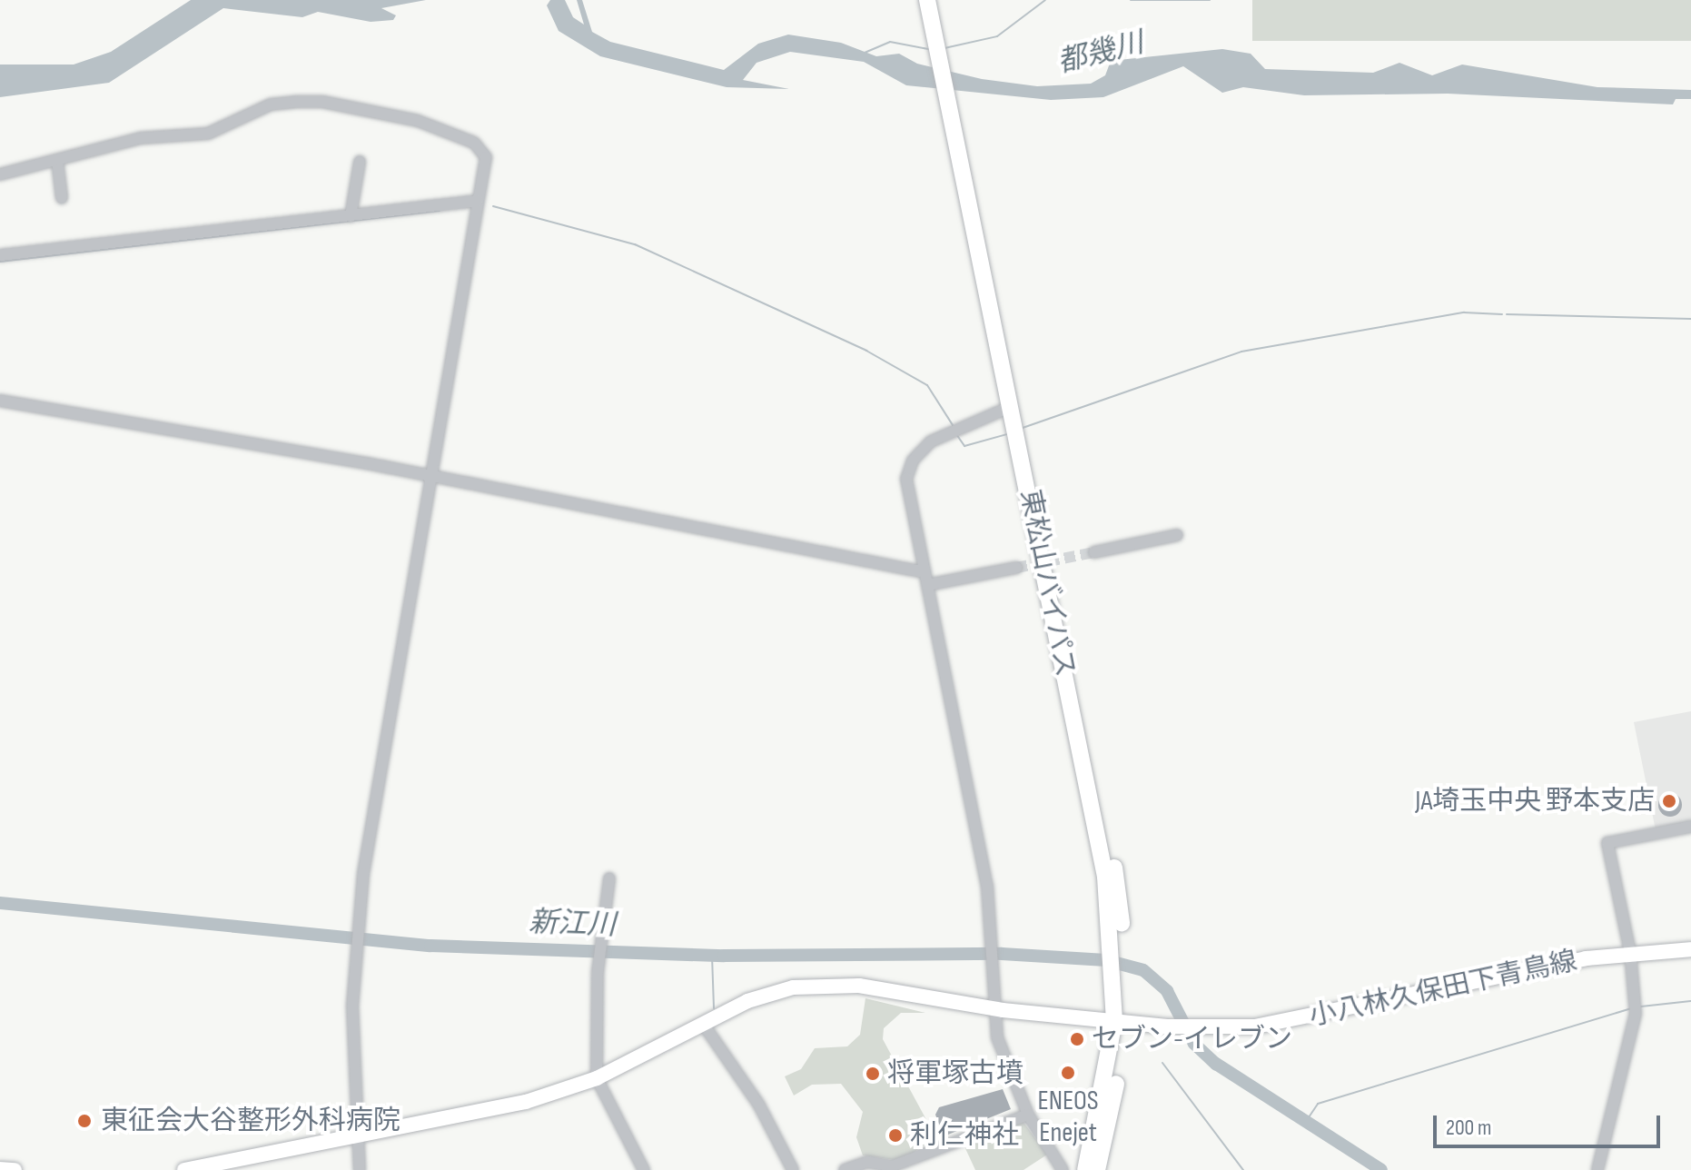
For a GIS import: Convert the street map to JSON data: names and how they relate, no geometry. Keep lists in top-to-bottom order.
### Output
{
  "streets": {
    "highway": ["東松山バイパス"],
    "main road": ["小八林久保田下青鳥線"]
  },
  "crossings": [
    ["東松山バイパス", "小八林久保田下青鳥線"]
  ],
  "water": ["都幾川", "新江川"],
  "places": [
    "JA埼玉中央 野本支店",
    "セブン-イレブン",
    "ENEOS Enejet",
    "将軍塚古墳",
    "東征会大谷整形外科病院",
    "利仁神社"
  ],
  "scale_bar": "200 m"
}
